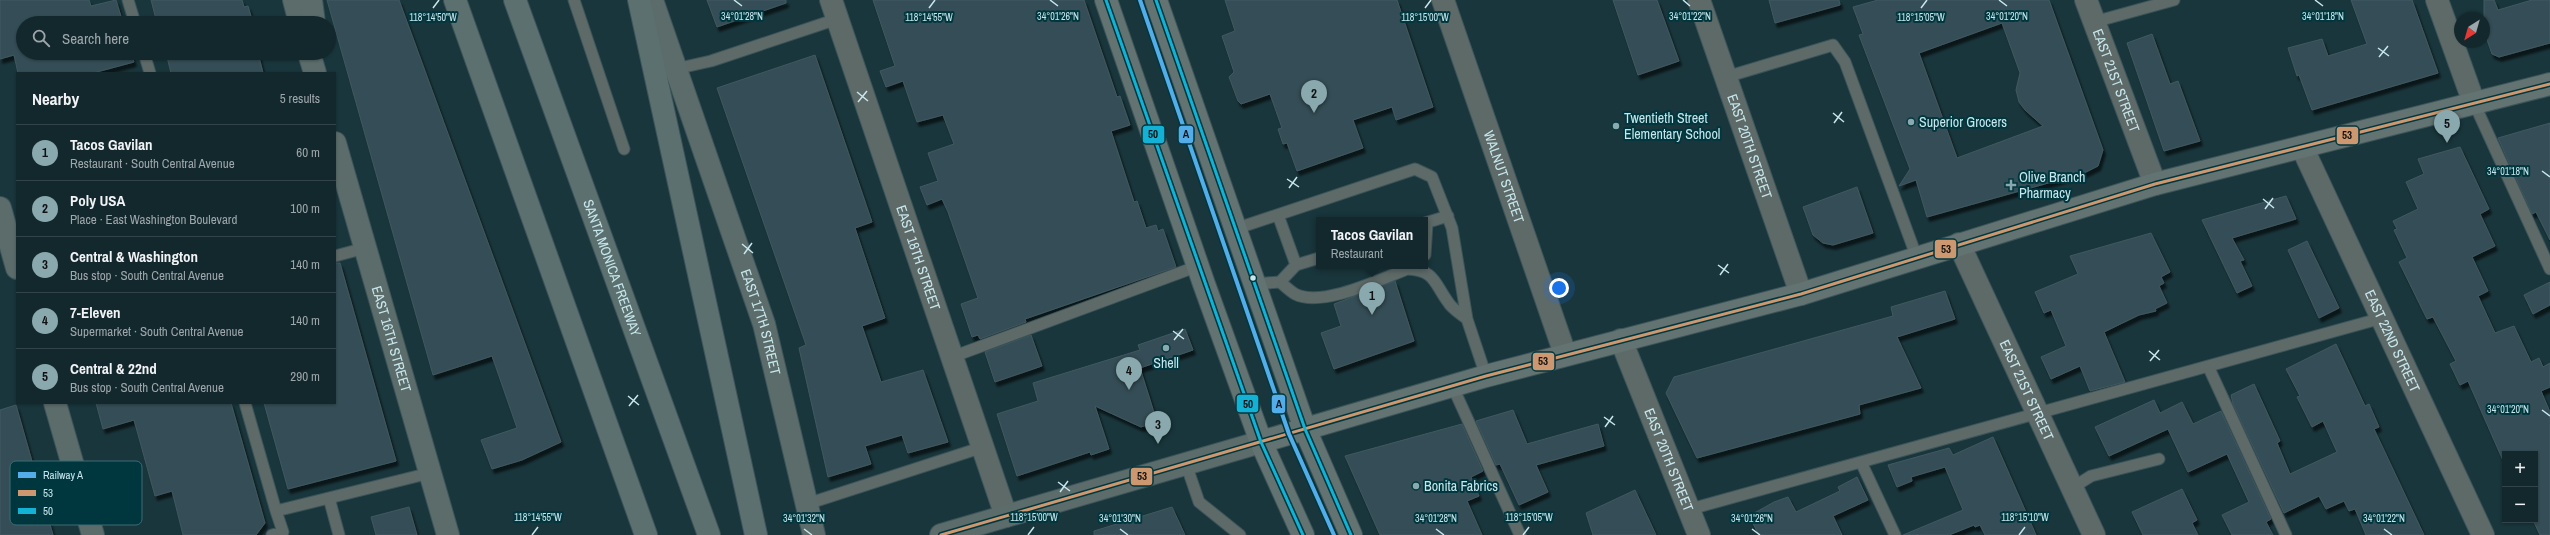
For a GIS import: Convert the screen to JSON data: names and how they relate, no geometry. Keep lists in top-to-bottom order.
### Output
{
  "streets": {
    "highway": ["SANTA MONICA FREEWAY"],
    "main road": ["EAST 17TH STREET", "EAST 16TH STREET"],
    "street": [
      "EAST 21ST STREET",
      "EAST 20TH STREET",
      "WALNUT STREET",
      "EAST 18TH STREET",
      "EAST 22ND STREET"
    ]
  },
  "places": {
    "other": [
      "Superior Grocers",
      "Twentieth Street Elementary School",
      "Shell",
      "Bonita Fabrics"
    ],
    "health": ["Olive Branch Pharmacy"]
  },
  "lines": ["rail line A", "transit line 50", "transit line 53"],
  "legend": ["Railway A", "53", "50"],
  "north": "bottom left",
  "page": {
    "search": "Search here",
    "heading": ["Nearby", "5 results"],
    "pins": [
      "2",
      "5",
      "1",
      "4",
      "3"
    ],
    "list": [
      {
        "mark": "1",
        "name": "Tacos Gavilan",
        "note": "Restaurant · South Central Avenue",
        "value": "60 m"
      },
      {
        "mark": "2",
        "name": "Poly USA",
        "note": "Place · East Washington Boulevard",
        "value": "100 m"
      },
      {
        "mark": "3",
        "name": "Central & Washington",
        "note": "Bus stop · South Central Avenue",
        "value": "140 m"
      },
      {
        "mark": "4",
        "name": "7-Eleven",
        "note": "Supermarket · South Central Avenue",
        "value": "140 m"
      },
      {
        "mark": "5",
        "name": "Central & 22nd",
        "note": "Bus stop · South Central Avenue",
        "value": "290 m"
      }
    ],
    "popup": ["Tacos Gavilan", "Restaurant"],
    "map_buttons": ["+", "−"]
  },
  "coordinates": [
    "34°01'28\"N",
    "34°01'26\"N",
    "34°01'22\"N",
    "34°01'20\"N",
    "34°01'18\"N",
    "118°14'50\"W",
    "118°14'55\"W",
    "118°15'00\"W",
    "118°15'05\"W",
    "118°15'10\"W",
    "34°01'32\"N",
    "34°01'30\"N"
  ]
}
